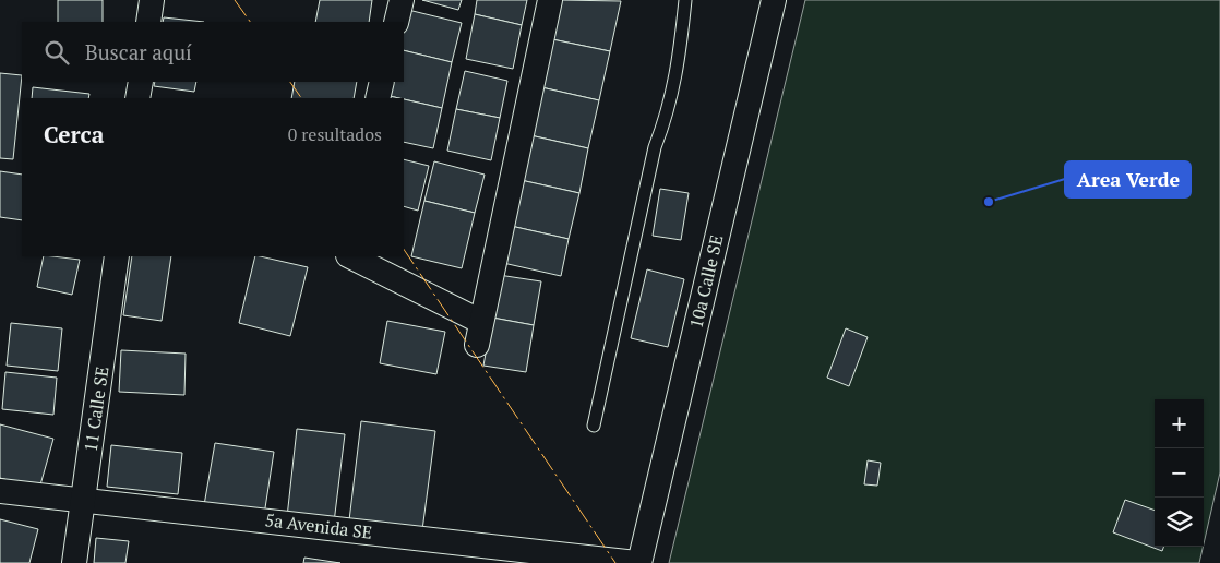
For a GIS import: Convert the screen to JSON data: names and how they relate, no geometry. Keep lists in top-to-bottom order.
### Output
{
  "streets": {
    "street": ["10a Calle SE", "11 Calle SE", "5a Avenida SE"]
  },
  "crossings": [
    ["10a Calle SE", "5a Avenida SE"],
    ["11 Calle SE", "5a Avenida SE"]
  ],
  "places": ["Area Verde"],
  "page": {
    "search": "Buscar aquí",
    "heading": ["Cerca", "0 resultados"],
    "map_buttons": ["+", "−"]
  }
}
